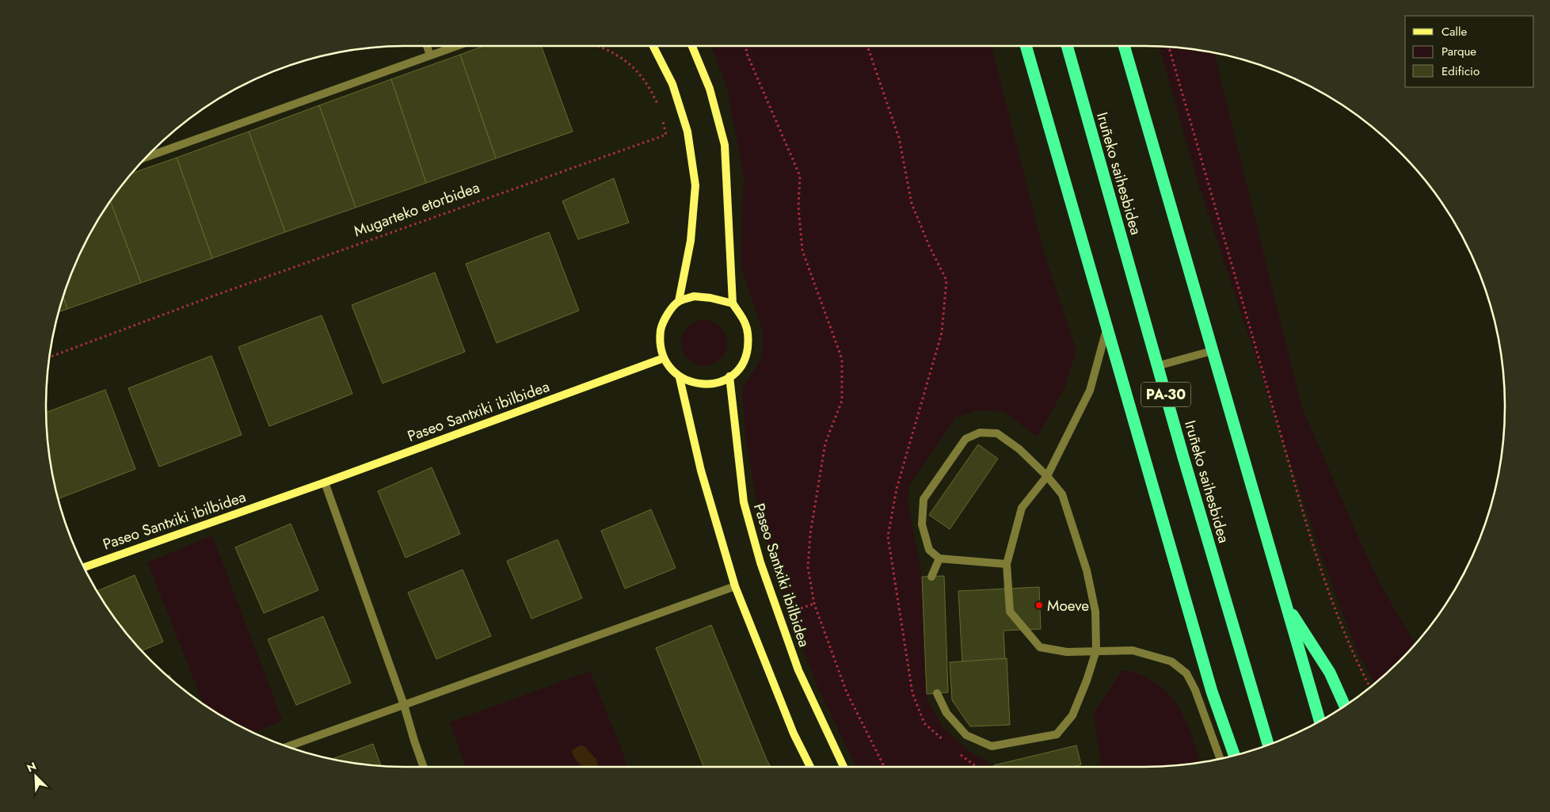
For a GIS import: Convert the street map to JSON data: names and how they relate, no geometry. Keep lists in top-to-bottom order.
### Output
{
  "streets": {
    "highway": ["Iruñeko saihesbidea", "PA-30"],
    "street": ["Paseo Santxiki ibilbidea"],
    "path": ["Mugarteko etorbidea"]
  },
  "places": ["Moeve"],
  "legend": ["Calle", "Parque", "Edificio"],
  "north": "top left"
}
